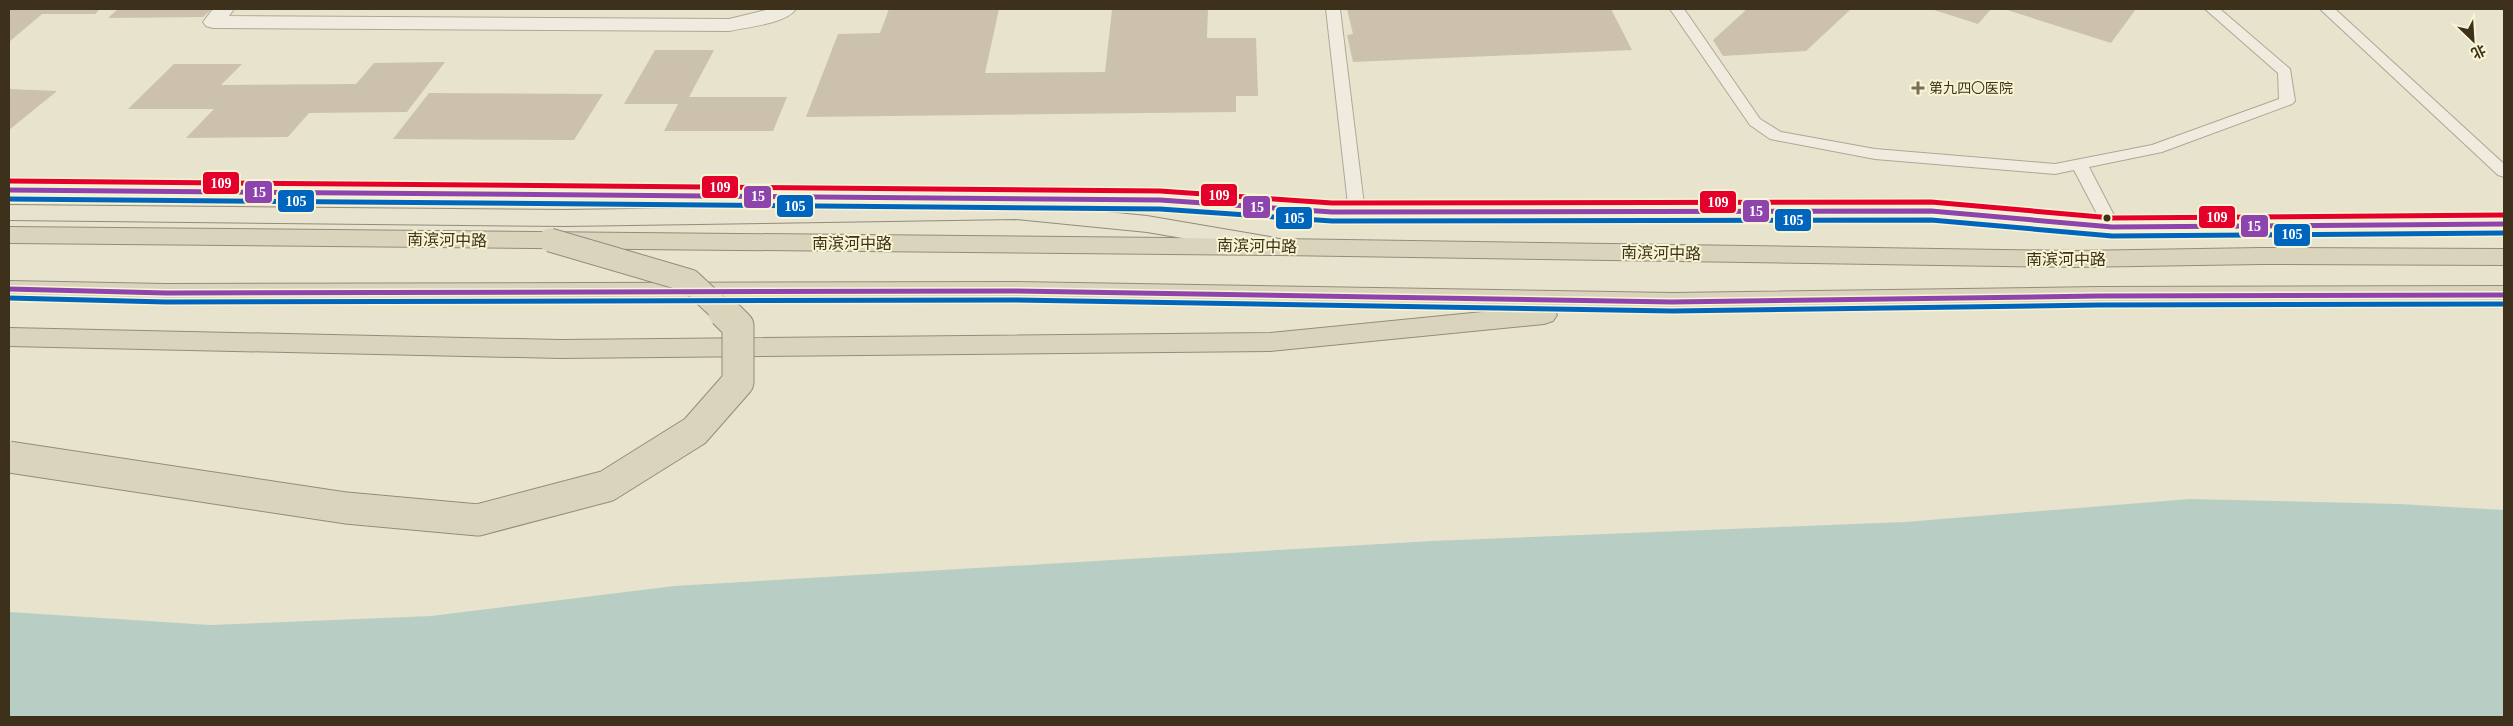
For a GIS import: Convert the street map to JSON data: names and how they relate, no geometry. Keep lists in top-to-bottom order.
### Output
{
  "streets": {
    "highway": ["南滨河中路"]
  },
  "places": {
    "health": ["第九四〇医院"]
  },
  "lines": ["transit line 109", "transit line 15", "transit line 105"],
  "north": "bottom right"
}
